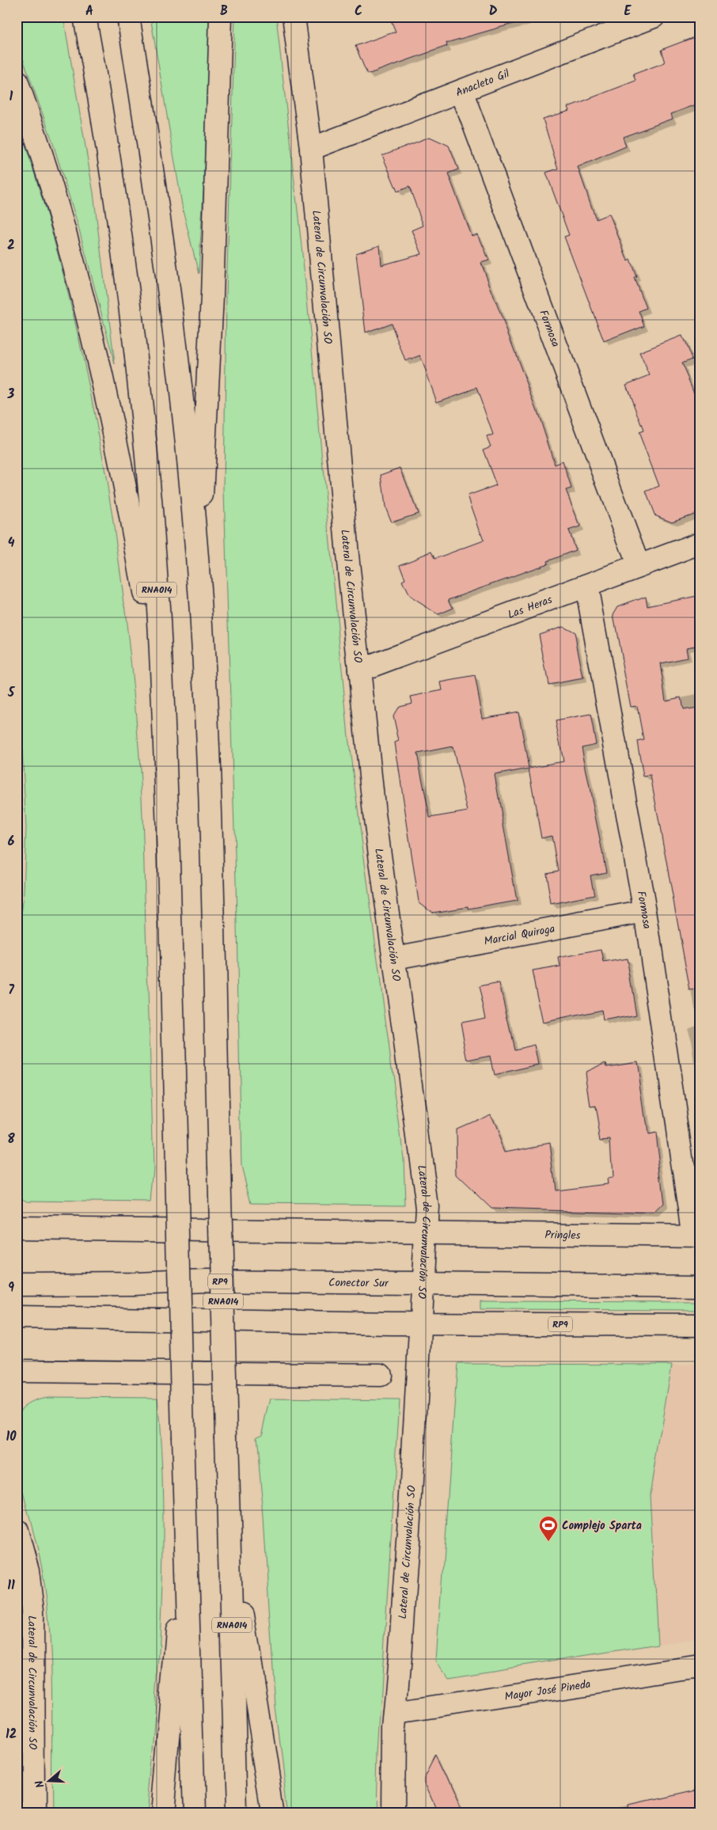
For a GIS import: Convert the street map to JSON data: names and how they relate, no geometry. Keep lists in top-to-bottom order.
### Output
{
  "streets": {
    "main road": [
      "Anacleto Gil",
      "Lateral de Circunvalación SO",
      "Formosa",
      "RNA014",
      "Las Heras",
      "Marcial Quiroga",
      "Pringles",
      "RP9",
      "Conector Sur",
      "Mayor José Pineda"
    ]
  },
  "crossings": [
    ["Anacleto Gil", "Lateral de Circunvalación SO"],
    ["Anacleto Gil", "Formosa"],
    ["Lateral de Circunvalación SO", "Las Heras"],
    ["Lateral de Circunvalación SO", "Marcial Quiroga"],
    ["Lateral de Circunvalación SO", "Pringles"],
    ["Lateral de Circunvalación SO", "RP9"],
    ["Lateral de Circunvalación SO", "Conector Sur"],
    ["Lateral de Circunvalación SO", "Mayor José Pineda"],
    ["Formosa", "Las Heras"],
    ["Formosa", "Marcial Quiroga"],
    ["Formosa", "Pringles"]
  ],
  "places": {
    "sports": ["Complejo Sparta"]
  },
  "north": "left",
  "grid": {
    "columns": [
      "A",
      "B",
      "C",
      "D",
      "E"
    ],
    "rows": [
      "1",
      "2",
      "3",
      "4",
      "5",
      "6",
      "7",
      "8",
      "9",
      "10",
      "11",
      "12"
    ]
  }
}
